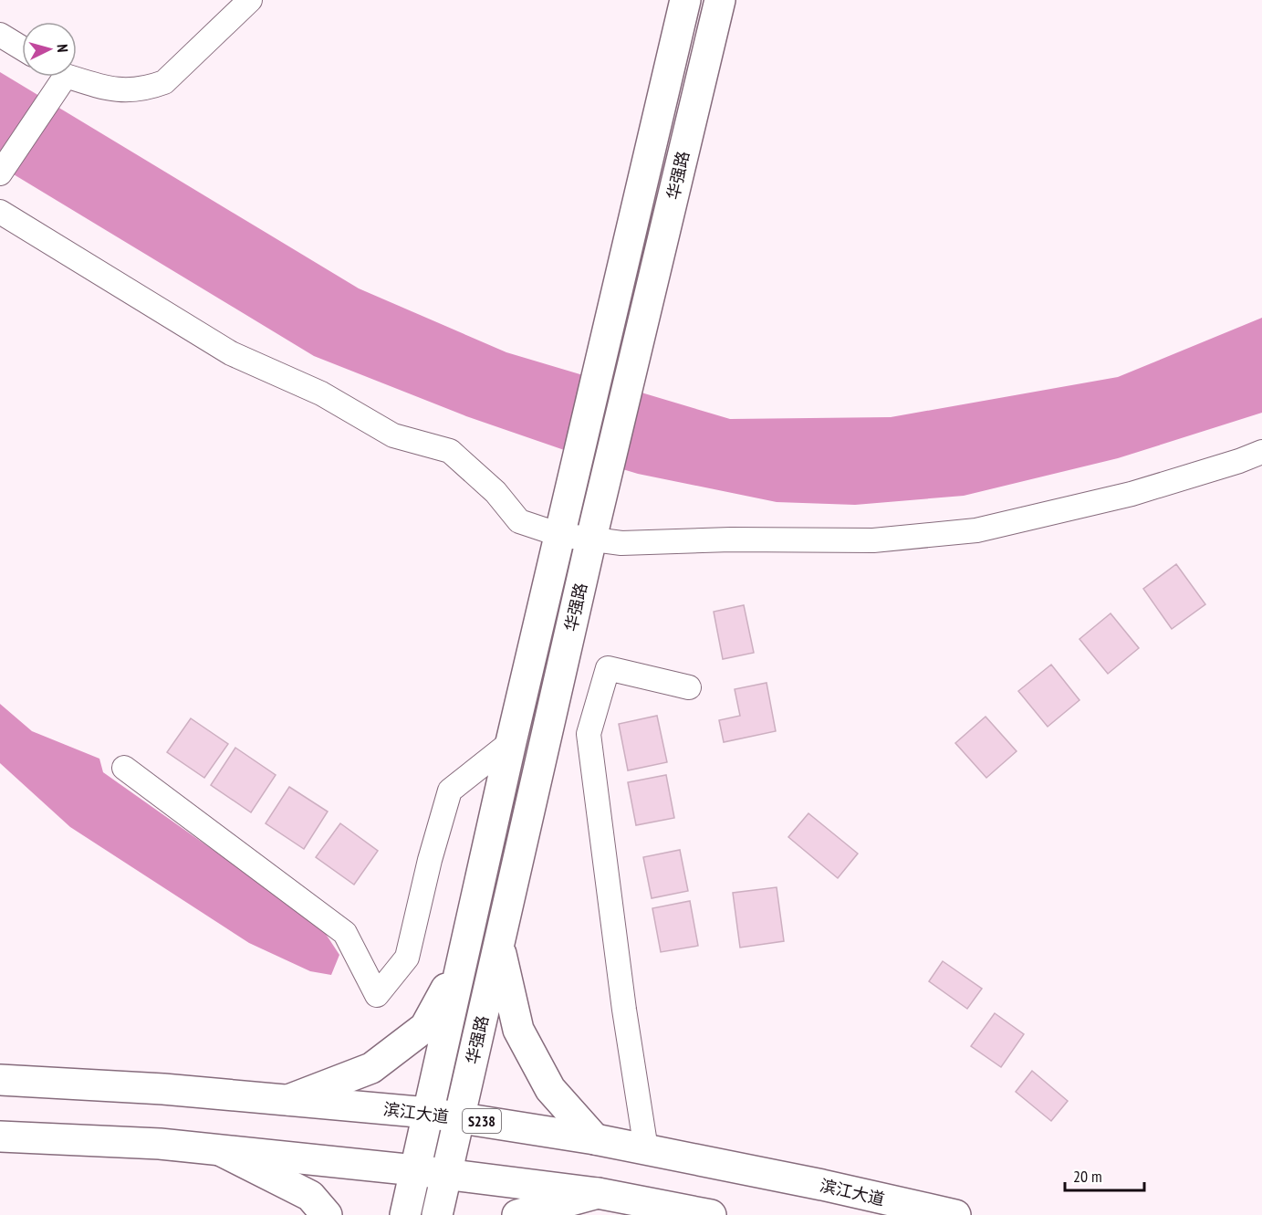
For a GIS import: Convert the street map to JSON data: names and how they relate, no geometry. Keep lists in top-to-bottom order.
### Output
{
  "streets": {
    "main road": ["华强路", "滨江大道", "S238"]
  },
  "crossings": [
    ["华强路", "滨江大道"]
  ],
  "scale_bar": "20 m",
  "north": "right"
}
